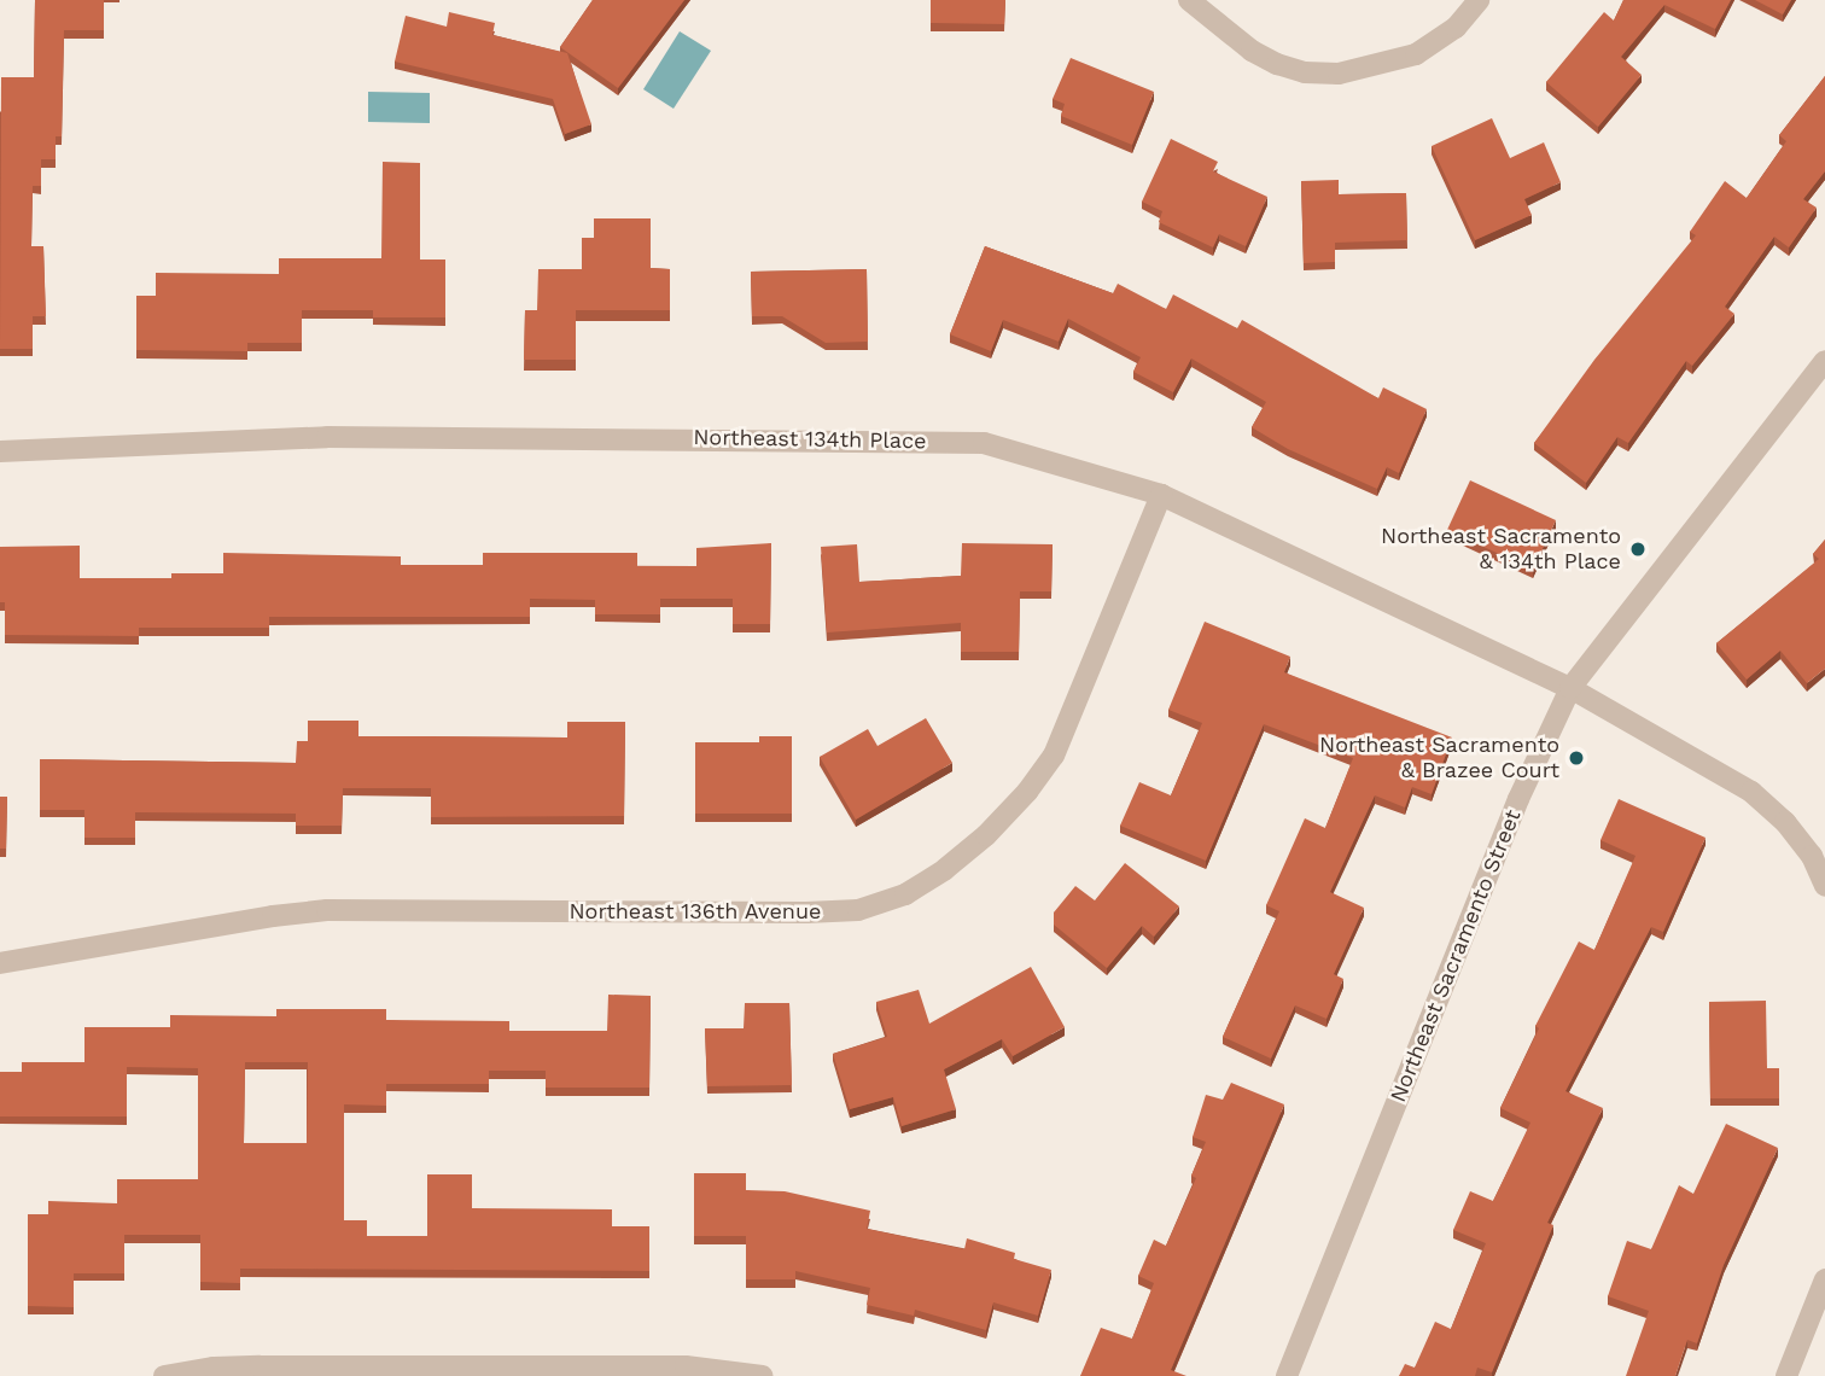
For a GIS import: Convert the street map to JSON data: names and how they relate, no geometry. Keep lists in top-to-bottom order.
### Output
{
  "streets": {
    "street": ["Northeast 134th Place", "Northeast 136th Avenue", "Northeast Sacramento Street"]
  },
  "crossings": [
    ["Northeast 134th Place", "Northeast 136th Avenue"],
    ["Northeast 134th Place", "Northeast Sacramento Street"]
  ],
  "places": ["Northeast Sacramento & 134th Place", "Northeast Sacramento & Brazee Court"]
}
